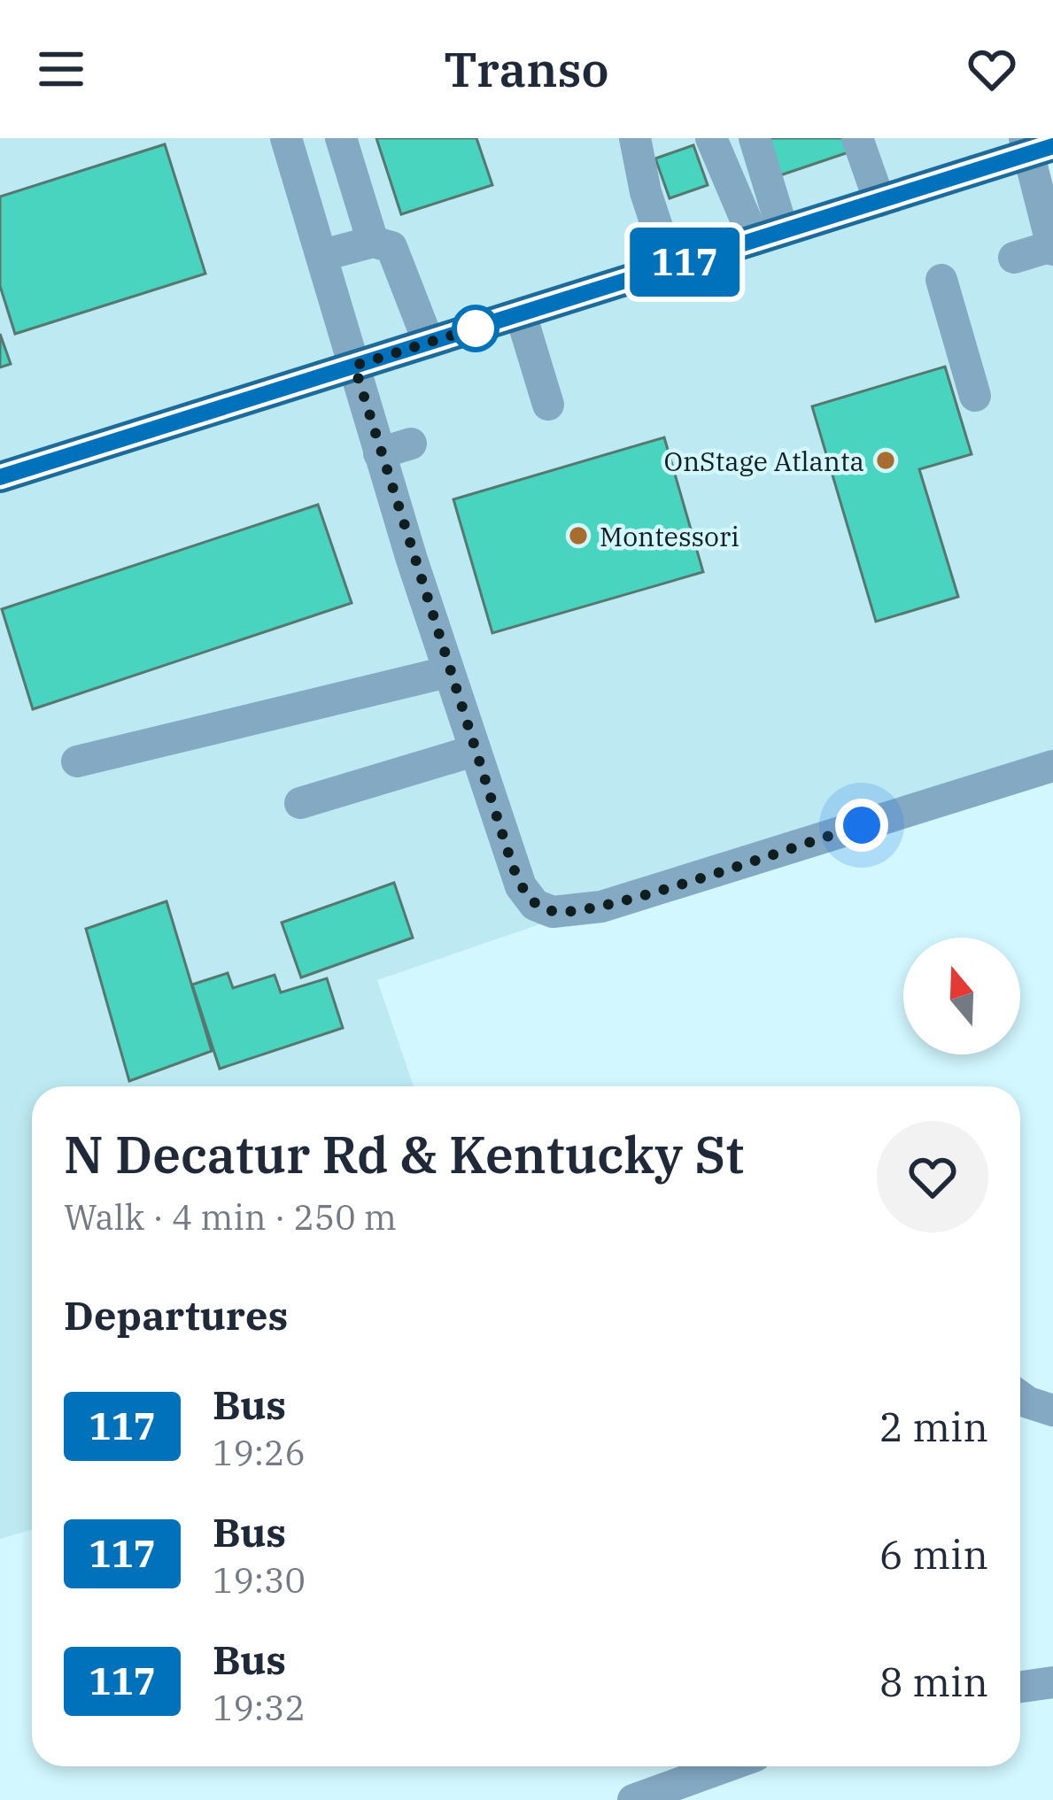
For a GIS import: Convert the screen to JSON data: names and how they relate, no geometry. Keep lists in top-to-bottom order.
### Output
{
  "places": ["OnStage Atlanta", "Montessori"],
  "lines": ["bus line 117"],
  "north": "top",
  "page": {
    "header": "Transo",
    "on_map": "117",
    "heading": [
      ["N Decatur Rd & Kentucky St", "Walk · 4 min · 250 m"],
      "Departures"
    ],
    "list": [
      {
        "mark": "117",
        "name": "Bus",
        "note": "19:26",
        "value": "2 min"
      },
      {
        "mark": "117",
        "name": "Bus",
        "note": "19:30",
        "value": "6 min"
      },
      {
        "mark": "117",
        "name": "Bus",
        "note": "19:32",
        "value": "8 min"
      }
    ]
  }
}
